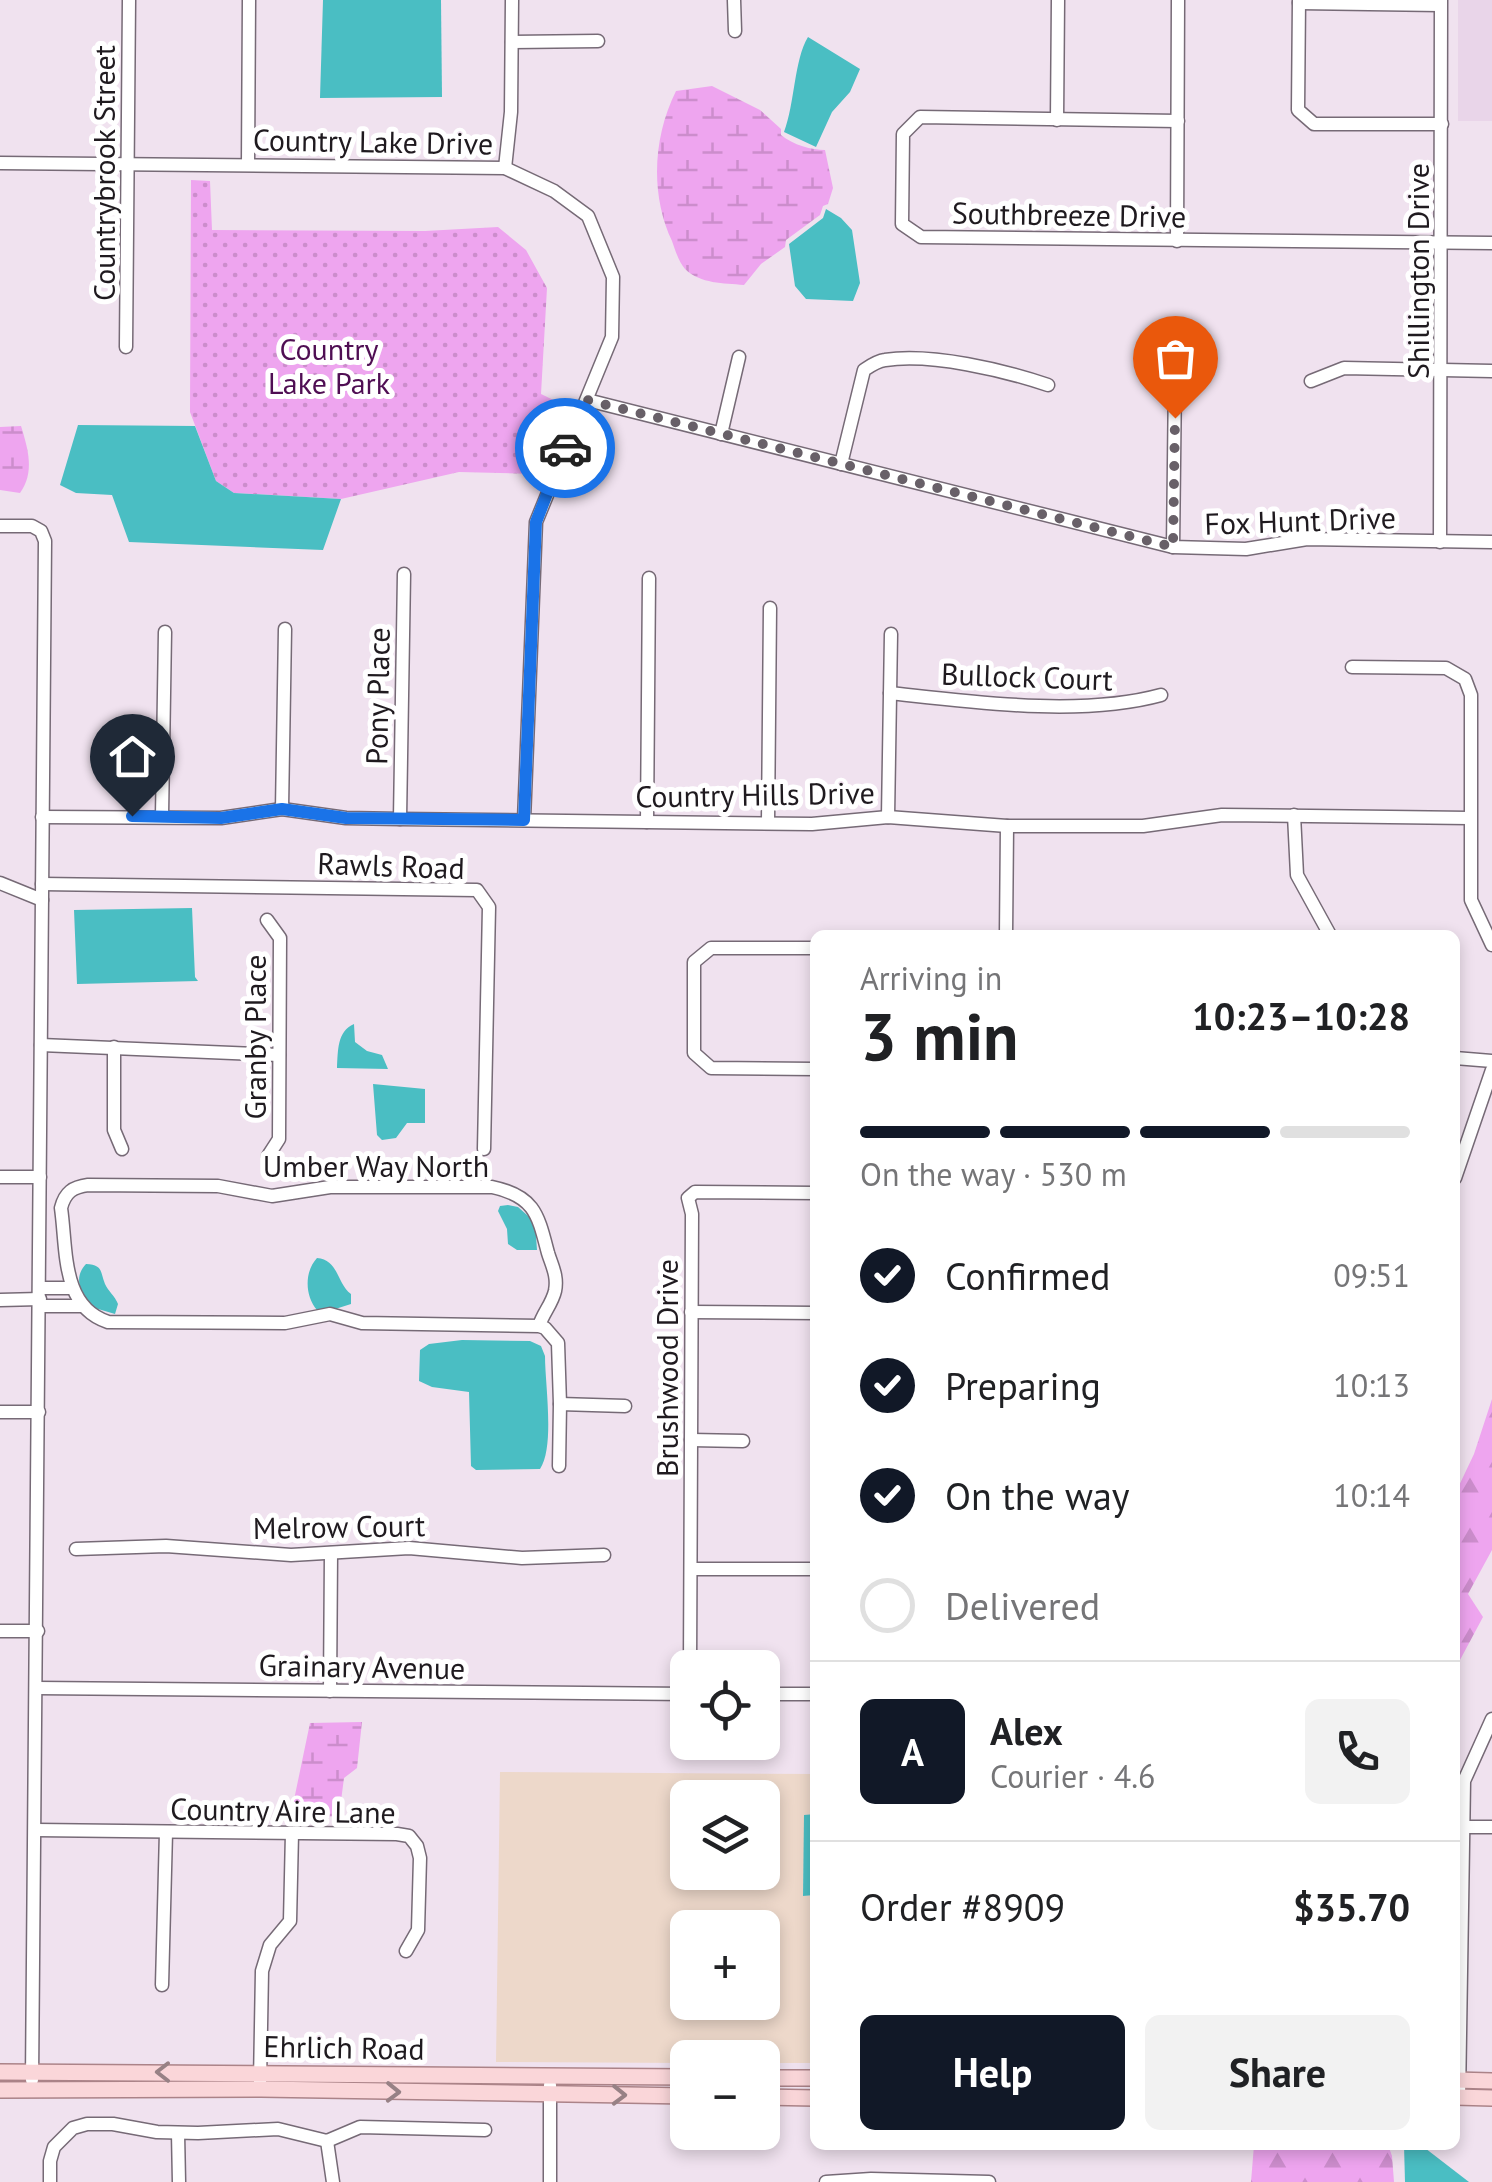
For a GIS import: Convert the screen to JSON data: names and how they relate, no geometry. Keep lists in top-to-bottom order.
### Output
{
  "streets": {
    "main road": ["Ehrlich Road"],
    "street": [
      "Country Lake Drive",
      "Countrybrook Street",
      "Southbreeze Drive",
      "Shillington Drive",
      "Fox Hunt Drive",
      "Bullock Court",
      "Pony Place",
      "Country Hills Drive",
      "Rawls Road",
      "Granby Place",
      "Umber Way North",
      "Brushwood Drive",
      "Melrow Court",
      "Grainary Avenue",
      "Country Aire Lane"
    ]
  },
  "crossings": [
    ["Country Lake Drive", "Countrybrook Street"],
    ["Country Lake Drive", "Fox Hunt Drive"],
    ["Country Lake Drive", "Country Hills Drive"],
    ["Southbreeze Drive", "Shillington Drive"],
    ["Shillington Drive", "Fox Hunt Drive"],
    ["Pony Place", "Country Hills Drive"]
  ],
  "parks": ["Country Lake Park"],
  "page": {
    "heading": ["3 min", "Arriving in", "10:23–10:28"],
    "panel": [
      "Alex",
      "Courier · 4.6",
      "Order #8909",
      "$35.70"
    ],
    "bar": "On the way · 530 m",
    "list": [
      ["Confirmed", "09:51"],
      ["Preparing", "10:13"],
      ["On the way", "10:14"],
      "Delivered"
    ],
    "map_buttons": ["+", "−"],
    "round": "A",
    "buttons": ["Help", "Share"]
  }
}
